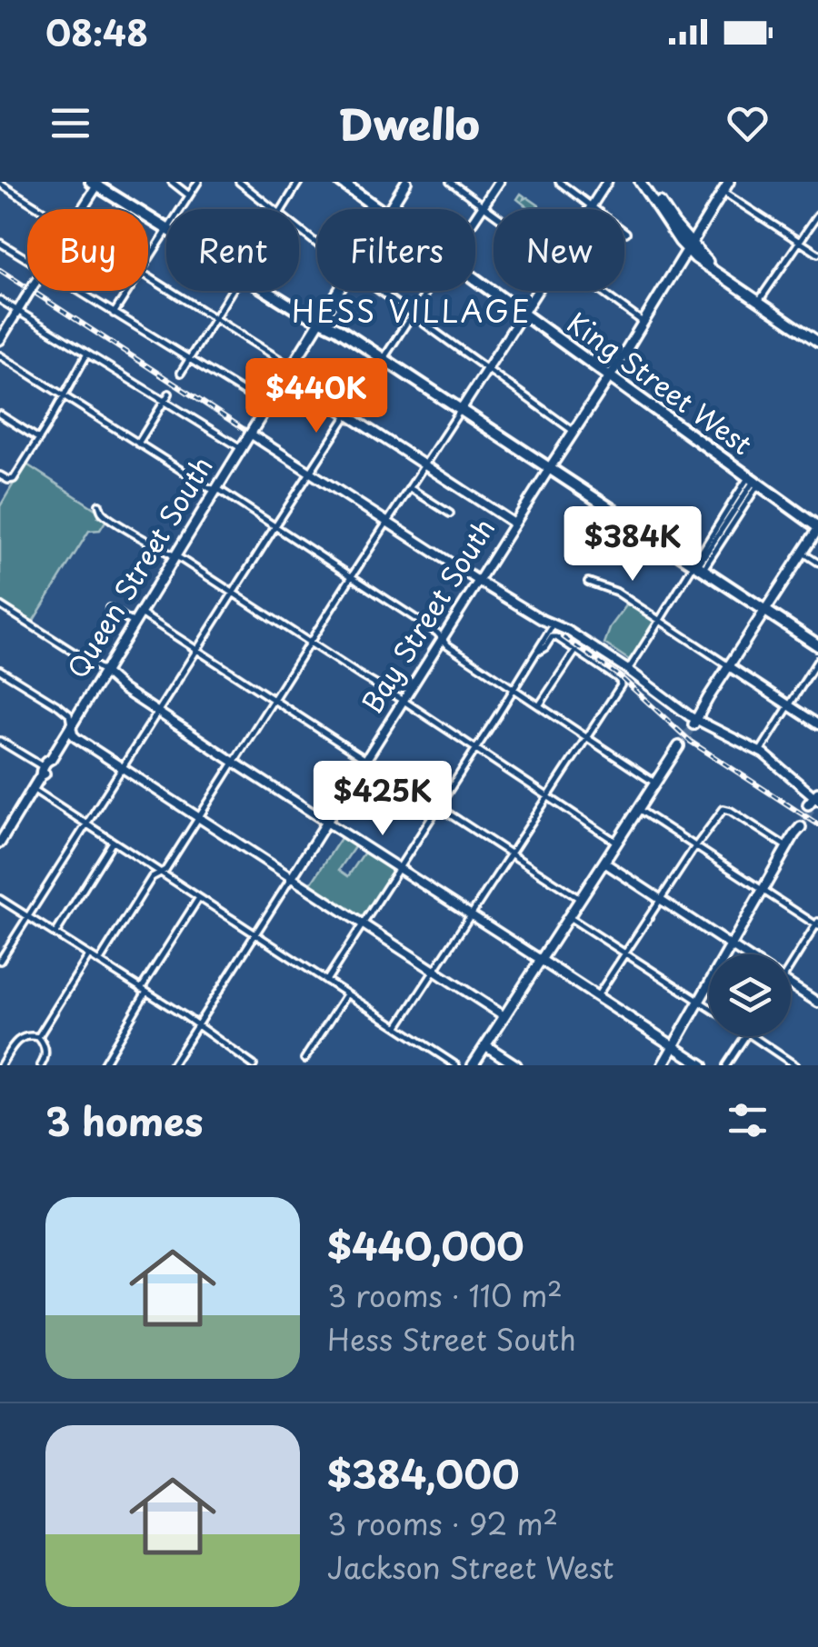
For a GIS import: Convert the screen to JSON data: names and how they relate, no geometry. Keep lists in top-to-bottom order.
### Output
{
  "streets": {
    "main road": ["King Street West", "Queen Street South", "Bay Street South"]
  },
  "crossings": [
    ["King Street West", "Bay Street South"]
  ],
  "districts": ["HESS VILLAGE"],
  "page": {
    "status": "08:48",
    "header": "Dwello",
    "chip": [
      "Buy",
      "Rent",
      "Filters",
      "New"
    ],
    "price": ["$440K", "$384K", "$425K"],
    "heading": "3 homes",
    "list": [
      {
        "name": "$440,000",
        "note": "3 rooms · 110 m² · Hess Street South"
      },
      {
        "name": "$384,000",
        "note": "3 rooms · 92 m² · Jackson Street West"
      }
    ]
  }
}
